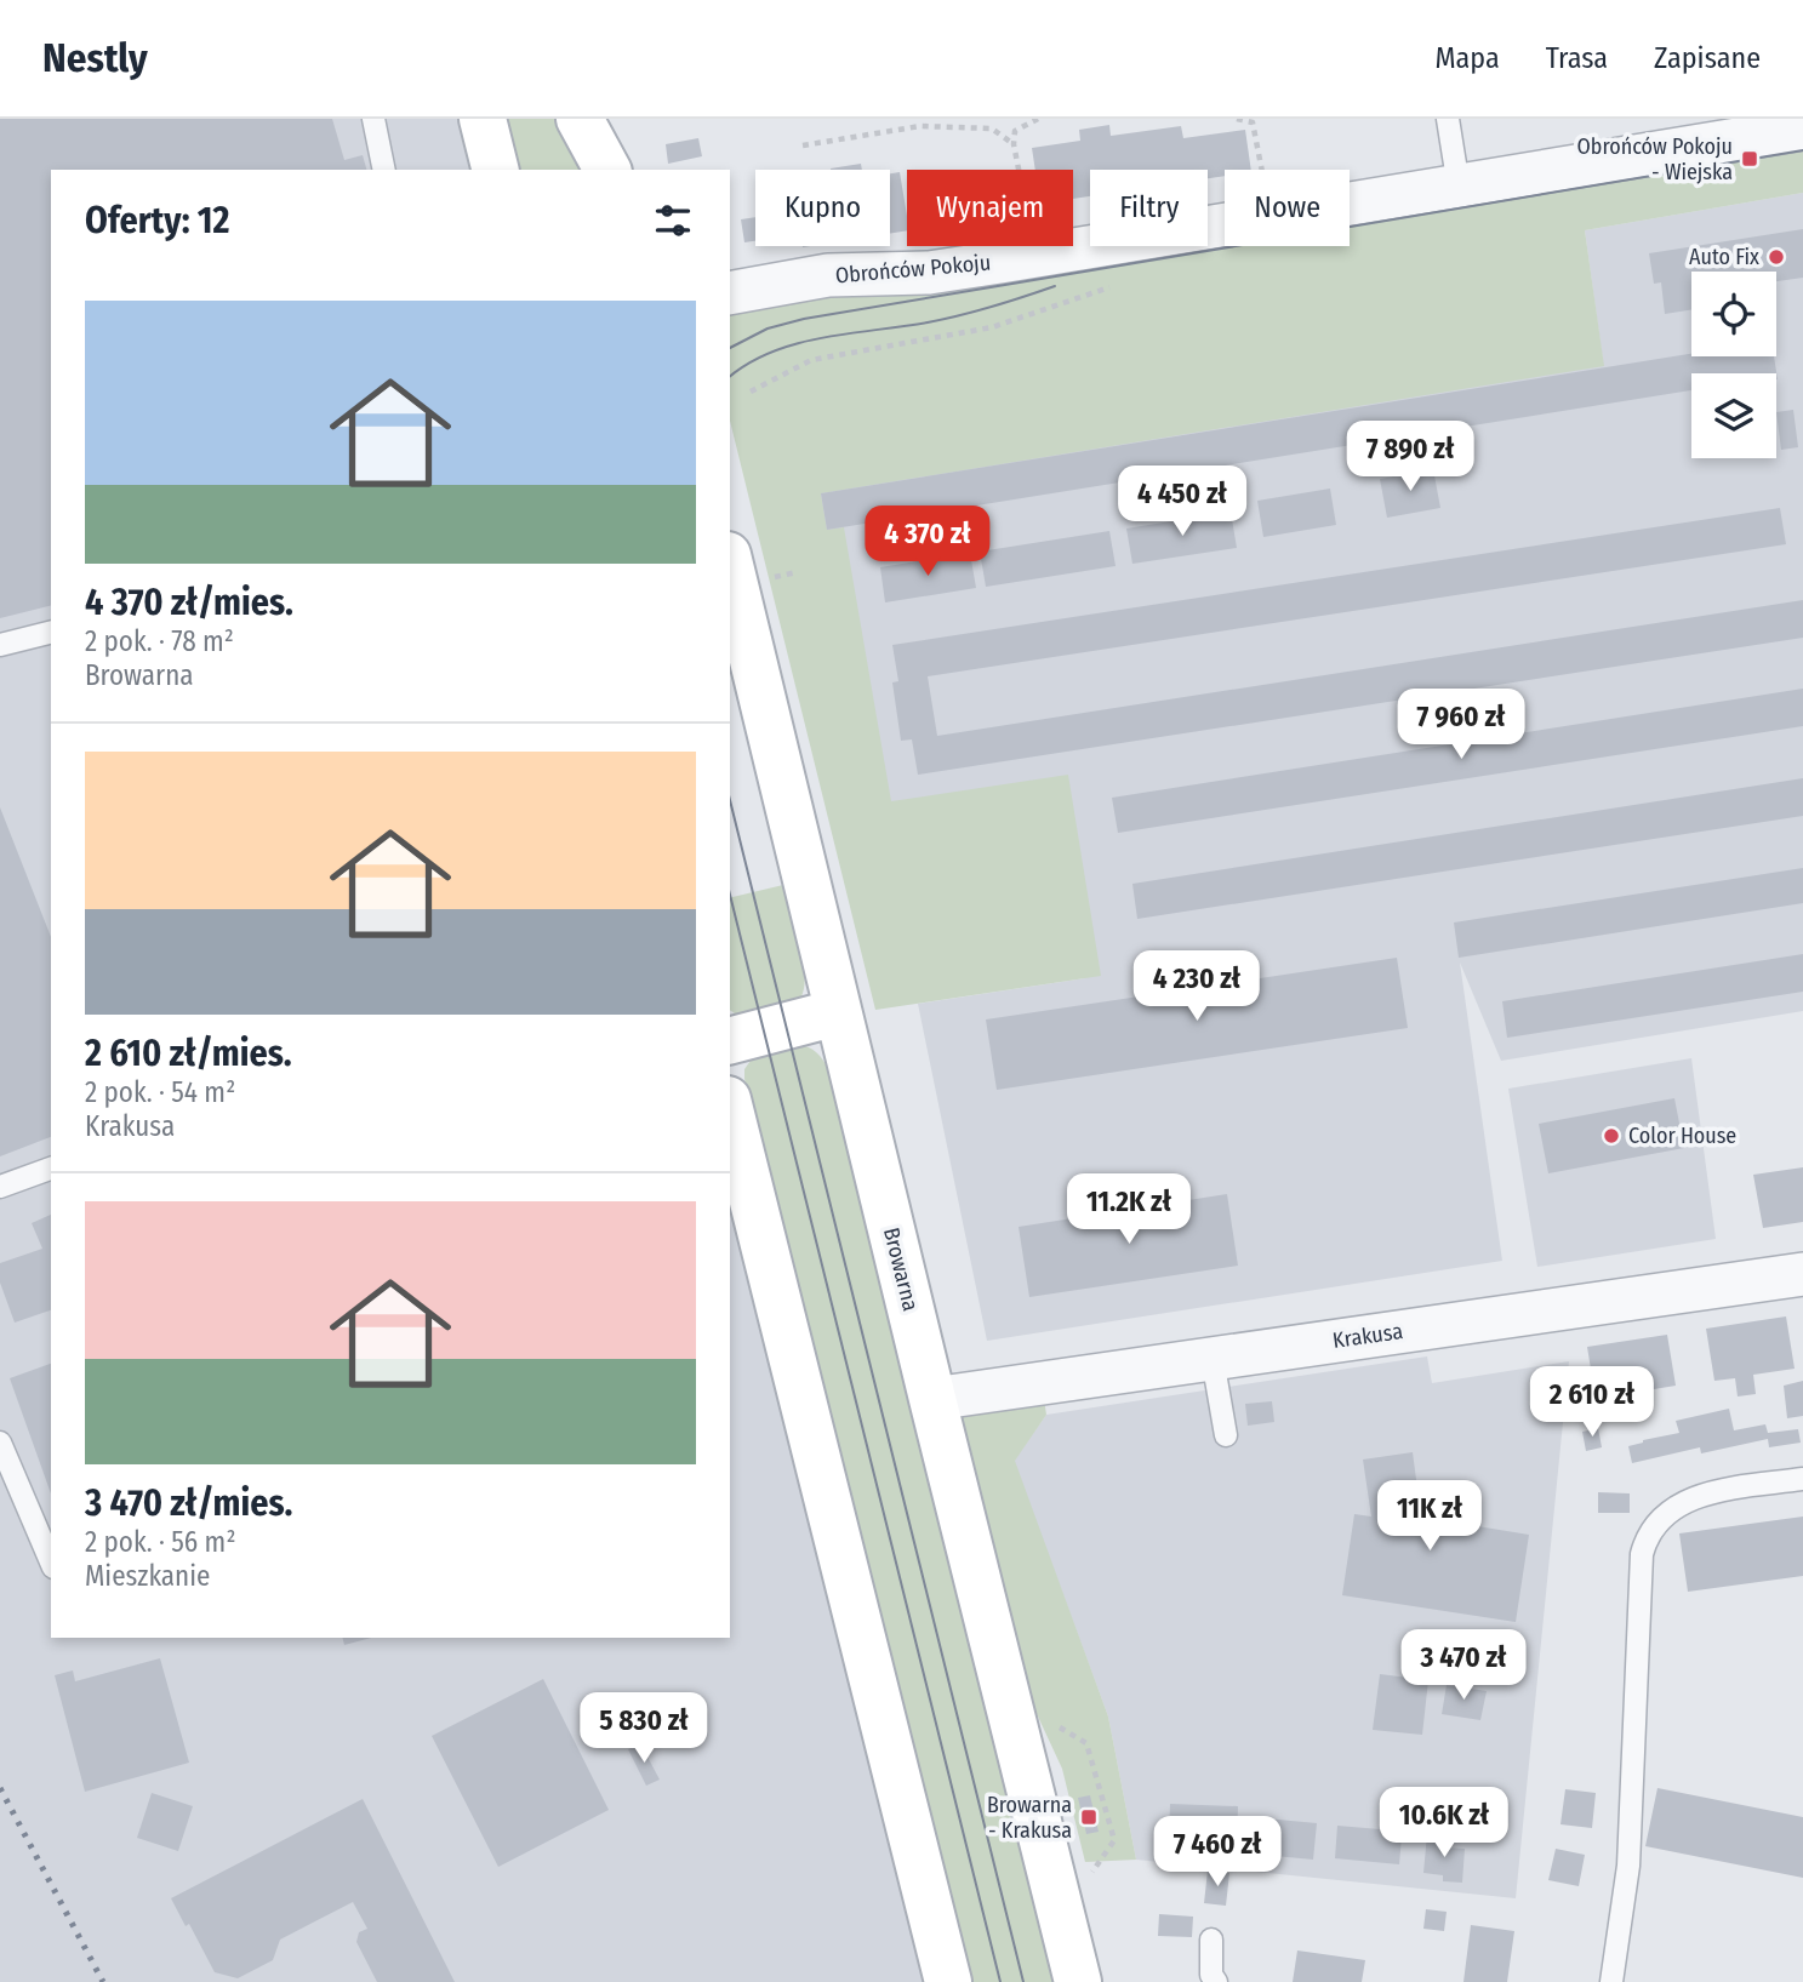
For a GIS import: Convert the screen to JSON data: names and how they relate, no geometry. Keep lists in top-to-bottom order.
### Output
{
  "streets": {
    "main road": ["Browarna"],
    "street": ["Obrońców Pokoju", "Krakusa"]
  },
  "crossings": [
    ["Browarna", "Krakusa"]
  ],
  "places": {
    "transit": ["Obrońców Pokoju - Wiejska", "Browarna - Krakusa"],
    "other": ["Auto Fix", "Color House"]
  },
  "page": {
    "header": "Nestly",
    "nav": ["Mapa", "Trasa", "Zapisane"],
    "chip": [
      "Kupno",
      "Wynajem",
      "Filtry",
      "Nowe"
    ],
    "heading": "Oferty: 12",
    "list": [
      {
        "name": "4 370 zł/mies.",
        "note": "2 pok. · 78 m² · Browarna"
      },
      {
        "name": "2 610 zł/mies.",
        "note": "2 pok. · 54 m² · Krakusa"
      },
      {
        "name": "3 470 zł/mies.",
        "note": "2 pok. · 56 m² · Mieszkanie"
      }
    ],
    "price": [
      "7 890 zł",
      "4 450 zł",
      "4 370 zł",
      "7 960 zł",
      "4 230 zł",
      "11.2K zł",
      "2 610 zł",
      "11K zł",
      "3 470 zł",
      "5 830 zł",
      "10.6K zł",
      "7 460 zł"
    ]
  }
}
